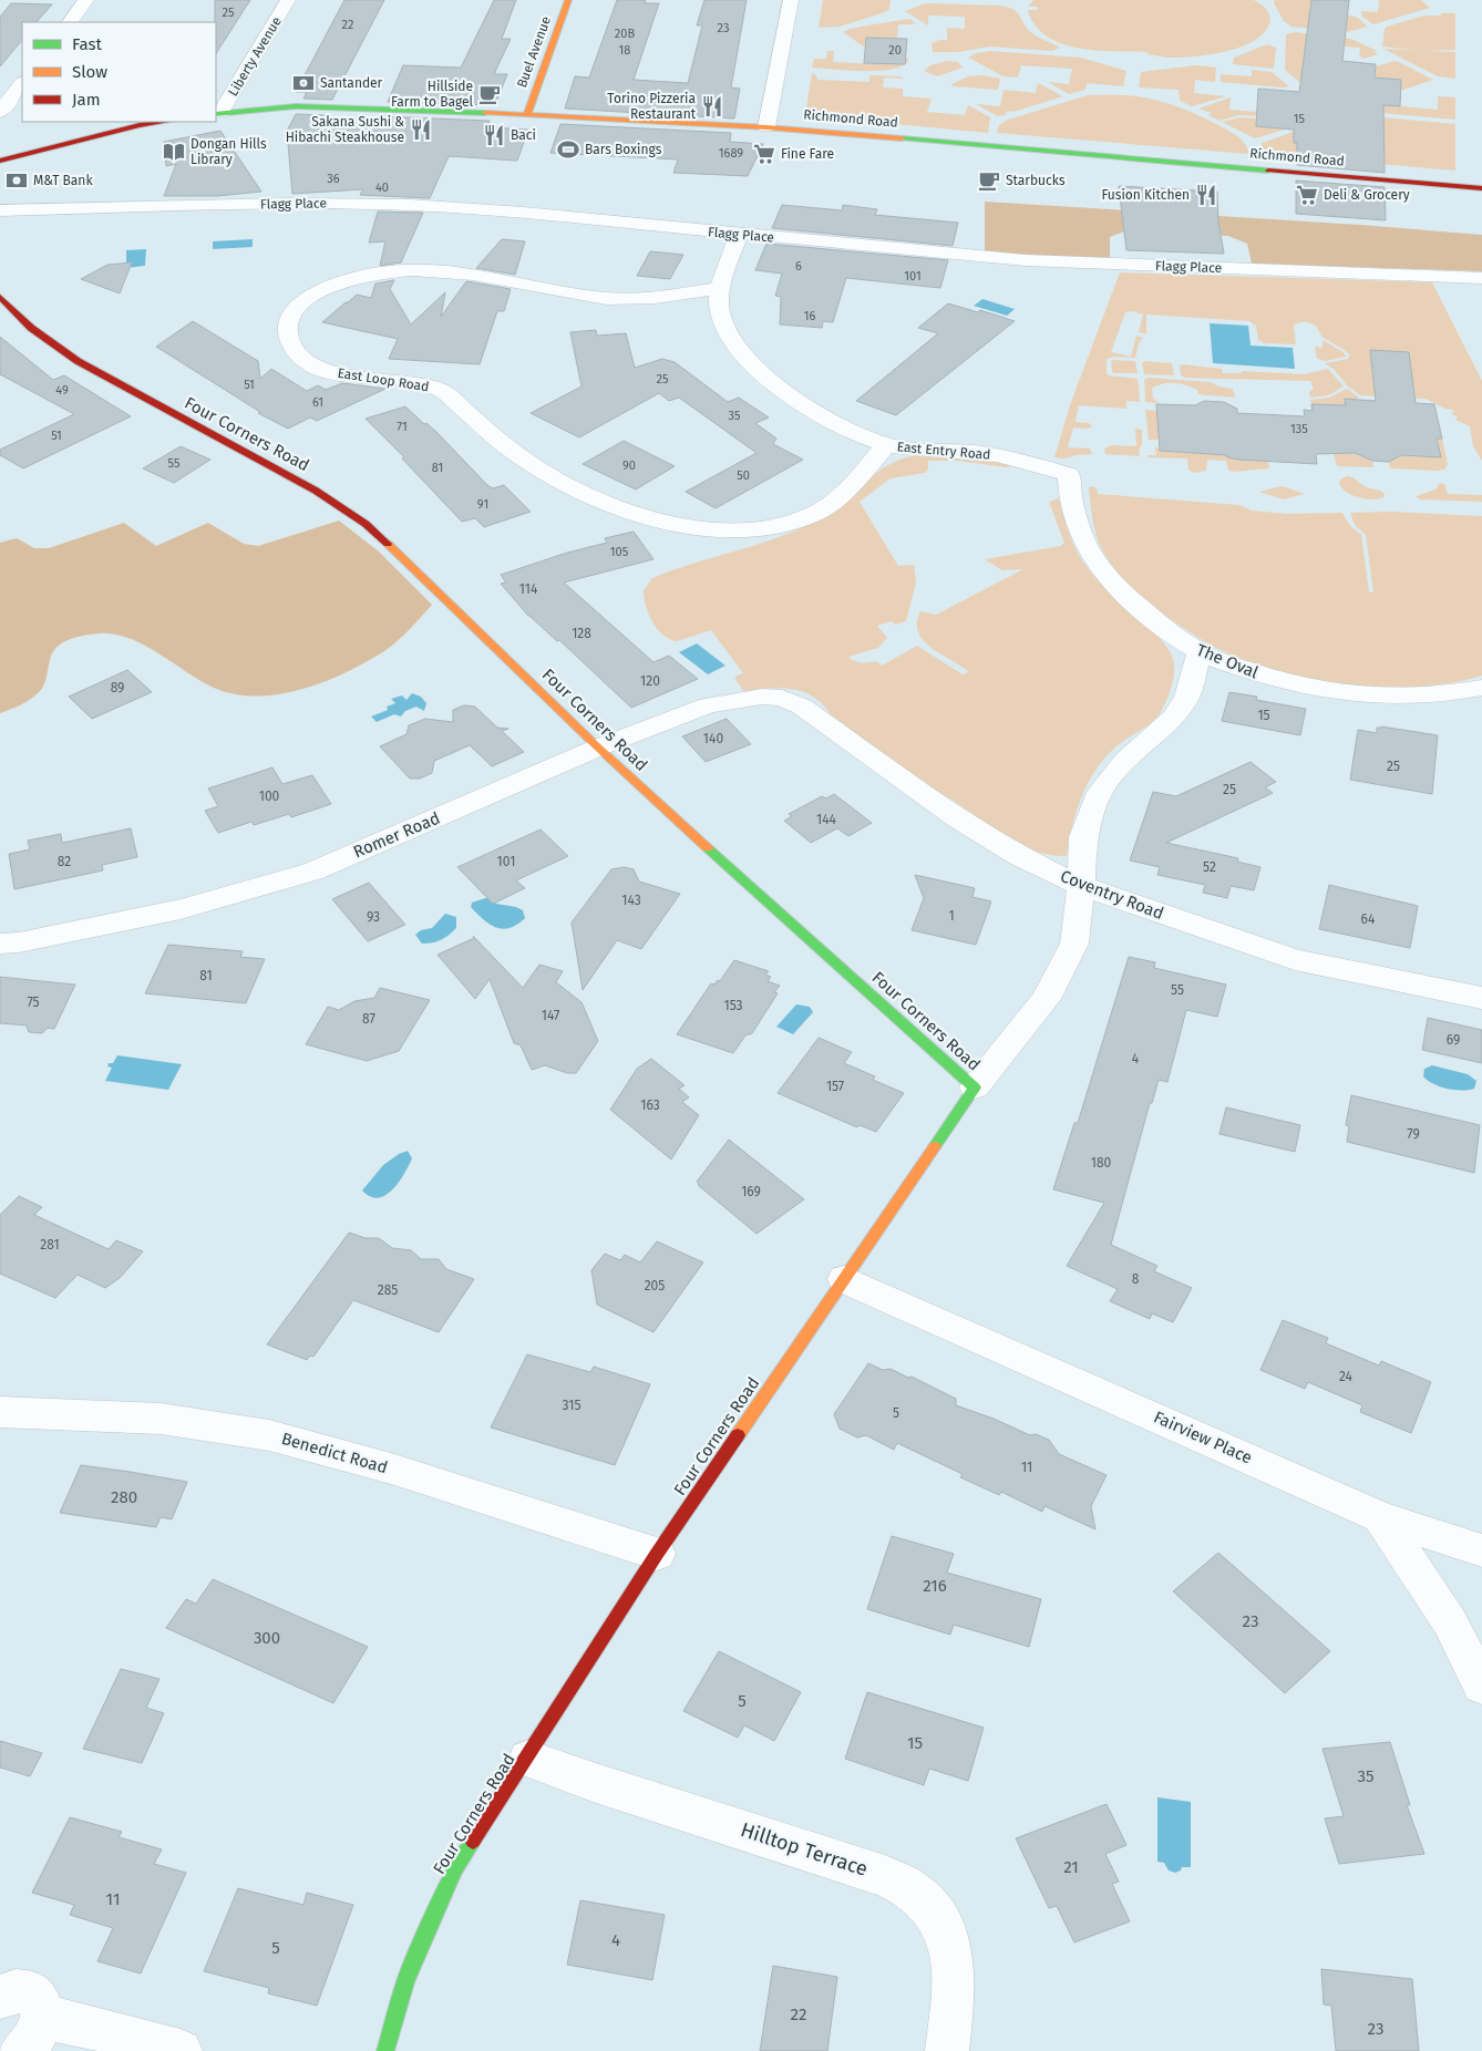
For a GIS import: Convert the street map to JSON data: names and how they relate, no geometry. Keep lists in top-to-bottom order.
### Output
{
  "streets": {
    "street": [
      "Buel Avenue",
      "Liberty Avenue",
      "Richmond Road",
      "Flagg Place",
      "East Loop Road",
      "Four Corners Road",
      "East Entry Road",
      "The Oval",
      "Romer Road",
      "Coventry Road",
      "Fairview Place",
      "Benedict Road",
      "Hilltop Terrace"
    ]
  },
  "crossings": [
    ["Buel Avenue", "Richmond Road"],
    ["Liberty Avenue", "Richmond Road"],
    ["Flagg Place", "East Entry Road"],
    ["East Loop Road", "East Entry Road"],
    ["Four Corners Road", "Romer Road"],
    ["Four Corners Road", "Fairview Place"],
    ["Four Corners Road", "Benedict Road"],
    ["Four Corners Road", "Hilltop Terrace"],
    ["East Entry Road", "The Oval"],
    ["Romer Road", "Coventry Road"]
  ],
  "places": {
    "bank": ["Santander", "M&T Bank"],
    "cafe": ["Hillside Farm to Bagel", "Starbucks"],
    "restaurant": [
      "Torino Pizzeria Restaurant",
      "Sakana Sushi & Hibachi Steakhouse",
      "Baci",
      "Fusion Kitchen"
    ],
    "sports": ["Bars Boxings"],
    "library": ["Dongan Hills Library"],
    "supermarket": ["Fine Fare", "Deli & Grocery"]
  },
  "house_numbers": [
    "25",
    "22",
    "23",
    "20B",
    "18",
    "20",
    "15",
    "1689",
    "36",
    "40",
    "6",
    "101",
    "16",
    "25",
    "51",
    "49",
    "61",
    "35",
    "71",
    "135",
    "51",
    "55",
    "90",
    "81",
    "50",
    "91",
    "105",
    "114",
    "128",
    "120",
    "89",
    "15",
    "140",
    "25",
    "25",
    "100",
    "144",
    "82",
    "101",
    "52",
    "143",
    "1",
    "93",
    "64",
    "81",
    "55",
    "75",
    "153",
    "147",
    "87",
    "69",
    "4",
    "157",
    "163",
    "79",
    "180",
    "169",
    "281",
    "8",
    "205",
    "285",
    "24",
    "315",
    "5",
    "11",
    "280",
    "216",
    "23",
    "300",
    "5",
    "15",
    "35",
    "21",
    "11",
    "4",
    "5",
    "22",
    "23"
  ],
  "legend": ["Fast", "Slow", "Jam"]
}
